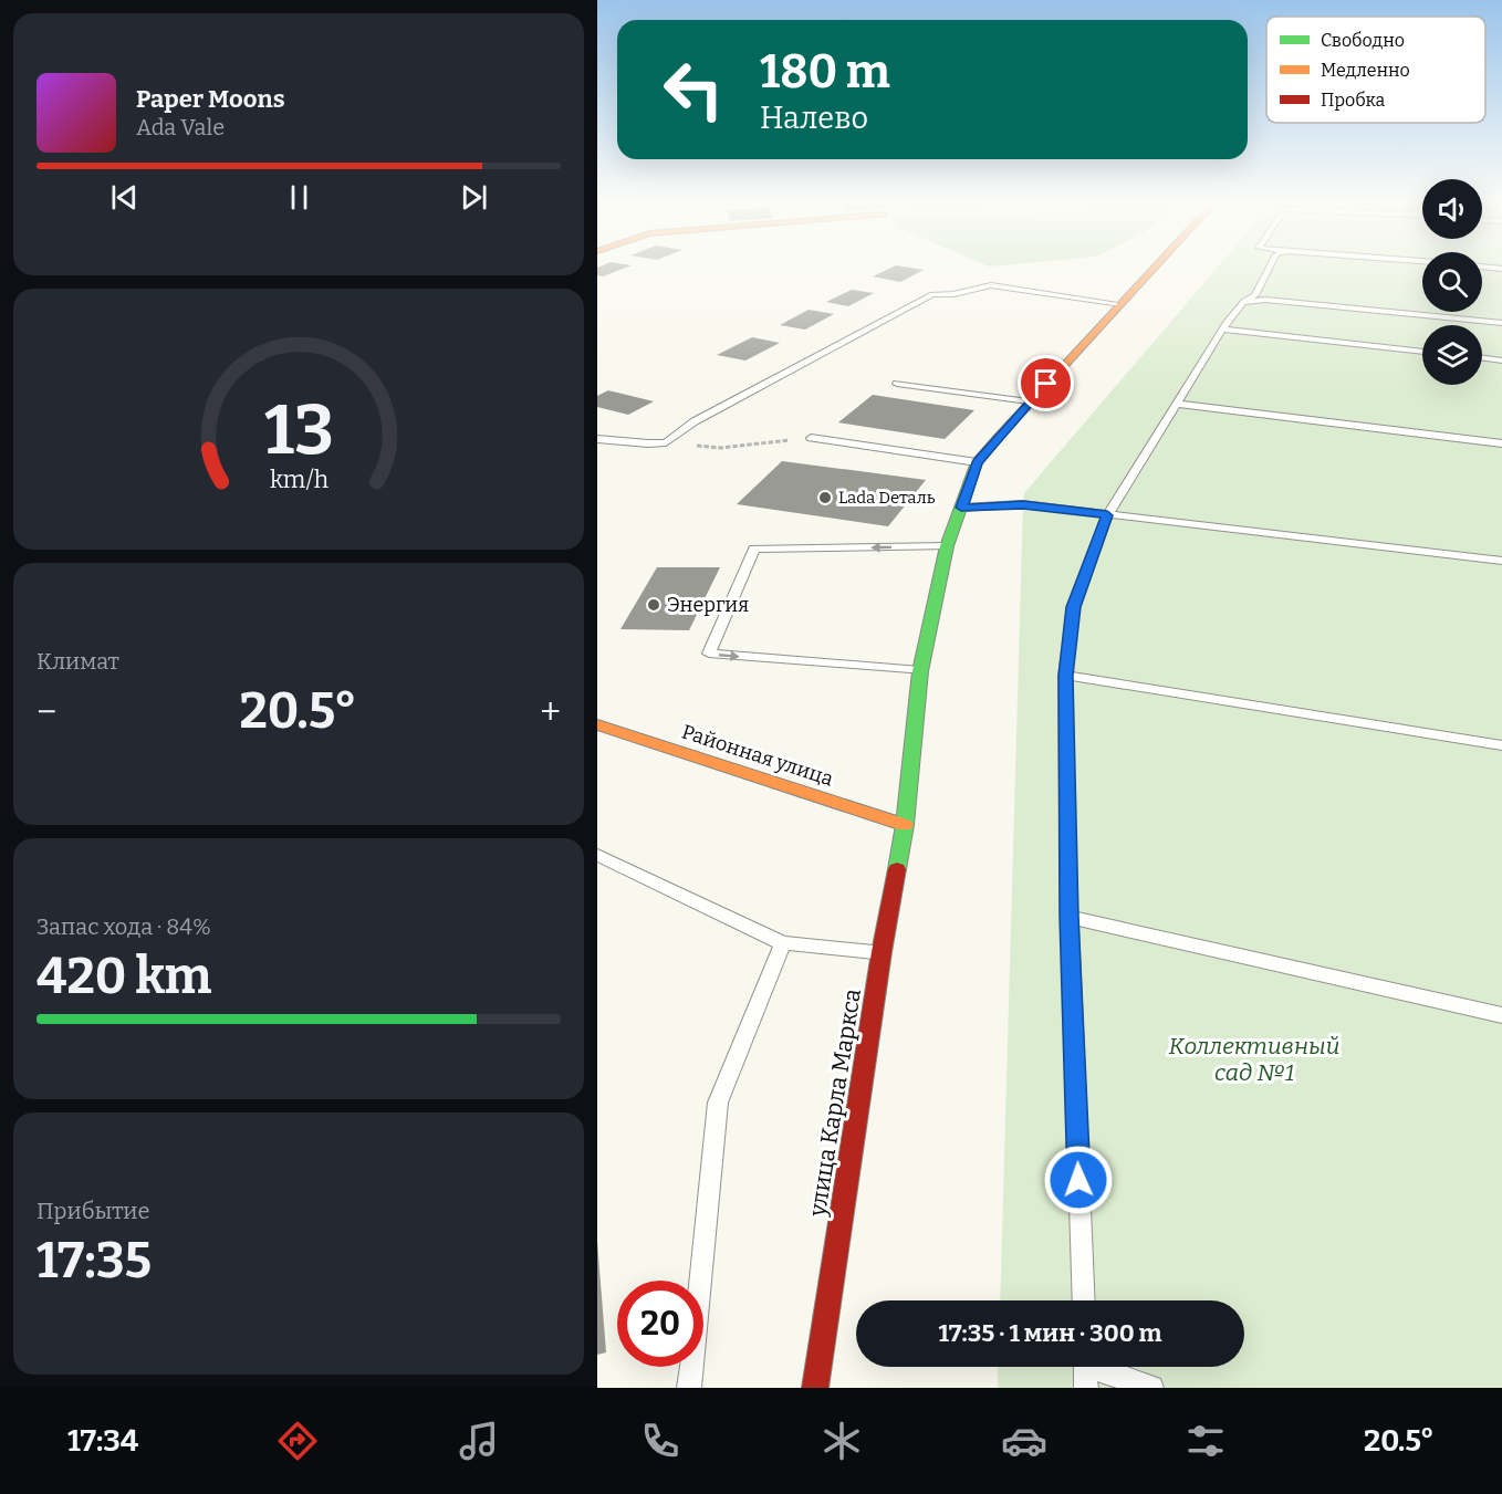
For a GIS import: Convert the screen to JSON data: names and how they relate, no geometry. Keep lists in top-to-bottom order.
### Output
{
  "streets": {
    "street": ["Районная улица", "улица Карла Маркса"]
  },
  "crossings": [
    ["Районная улица", "улица Карла Маркса"]
  ],
  "parks": ["Коллективный сад №1"],
  "places": ["Lada Dеталь", "Энергия"],
  "legend": ["Свободно", "Медленно", "Пробка"],
  "page": {
    "turn": ["180 m", "Налево"],
    "song": ["Paper Moons", "Ada Vale"],
    "tile": [
      "Климат",
      ["Запас хода · 84%", "420 km"],
      ["Прибытие", "17:35"]
    ],
    "heat": ["−", "20.5°", "+"],
    "limit": "20",
    "trip": "17:35 · 1 мин · 300 m",
    "tabs": ["17:34", "20.5°"],
    "gauge": ["13", "km/h"]
  }
}
